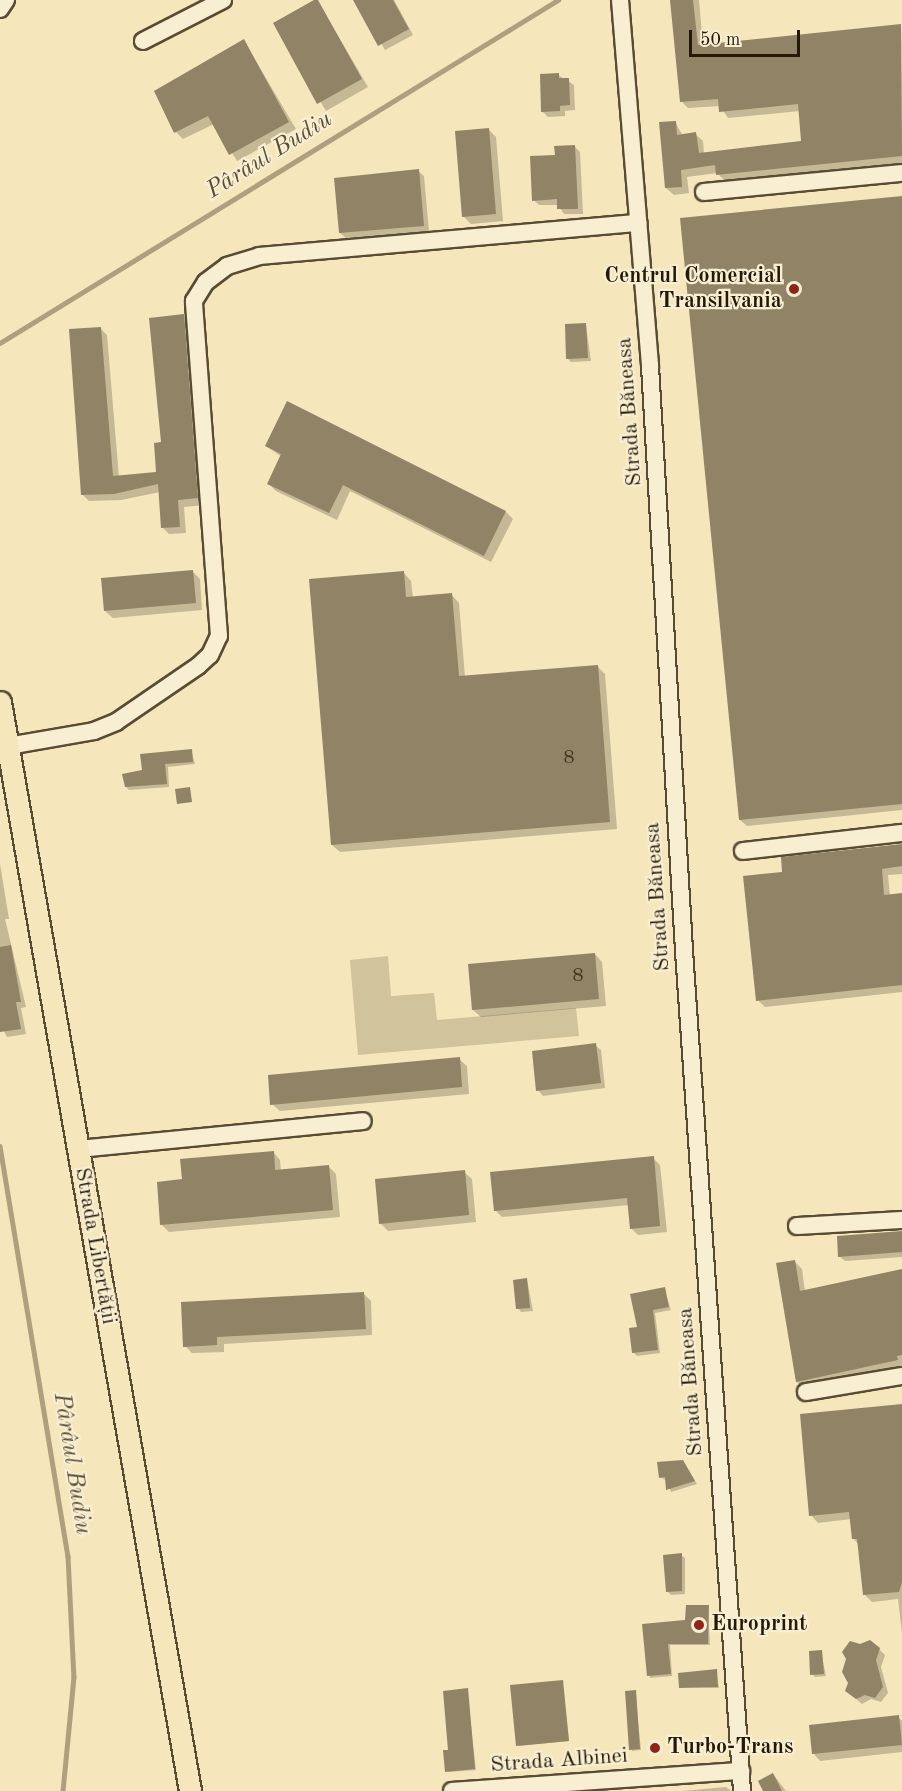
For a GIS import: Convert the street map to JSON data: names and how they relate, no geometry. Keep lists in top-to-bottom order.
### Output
{
  "streets": {
    "main road": ["Strada Libertății"],
    "street": ["Strada Băneasa", "Strada Albinei"]
  },
  "crossings": [
    ["Strada Băneasa", "Strada Albinei"]
  ],
  "water": ["Pârâul Budiu"],
  "places": ["Centrul Comercial Transilvania", "Europrint", "Turbo-Trans"],
  "house_numbers": ["8", "8"],
  "scale_bar": "50 m"
}
